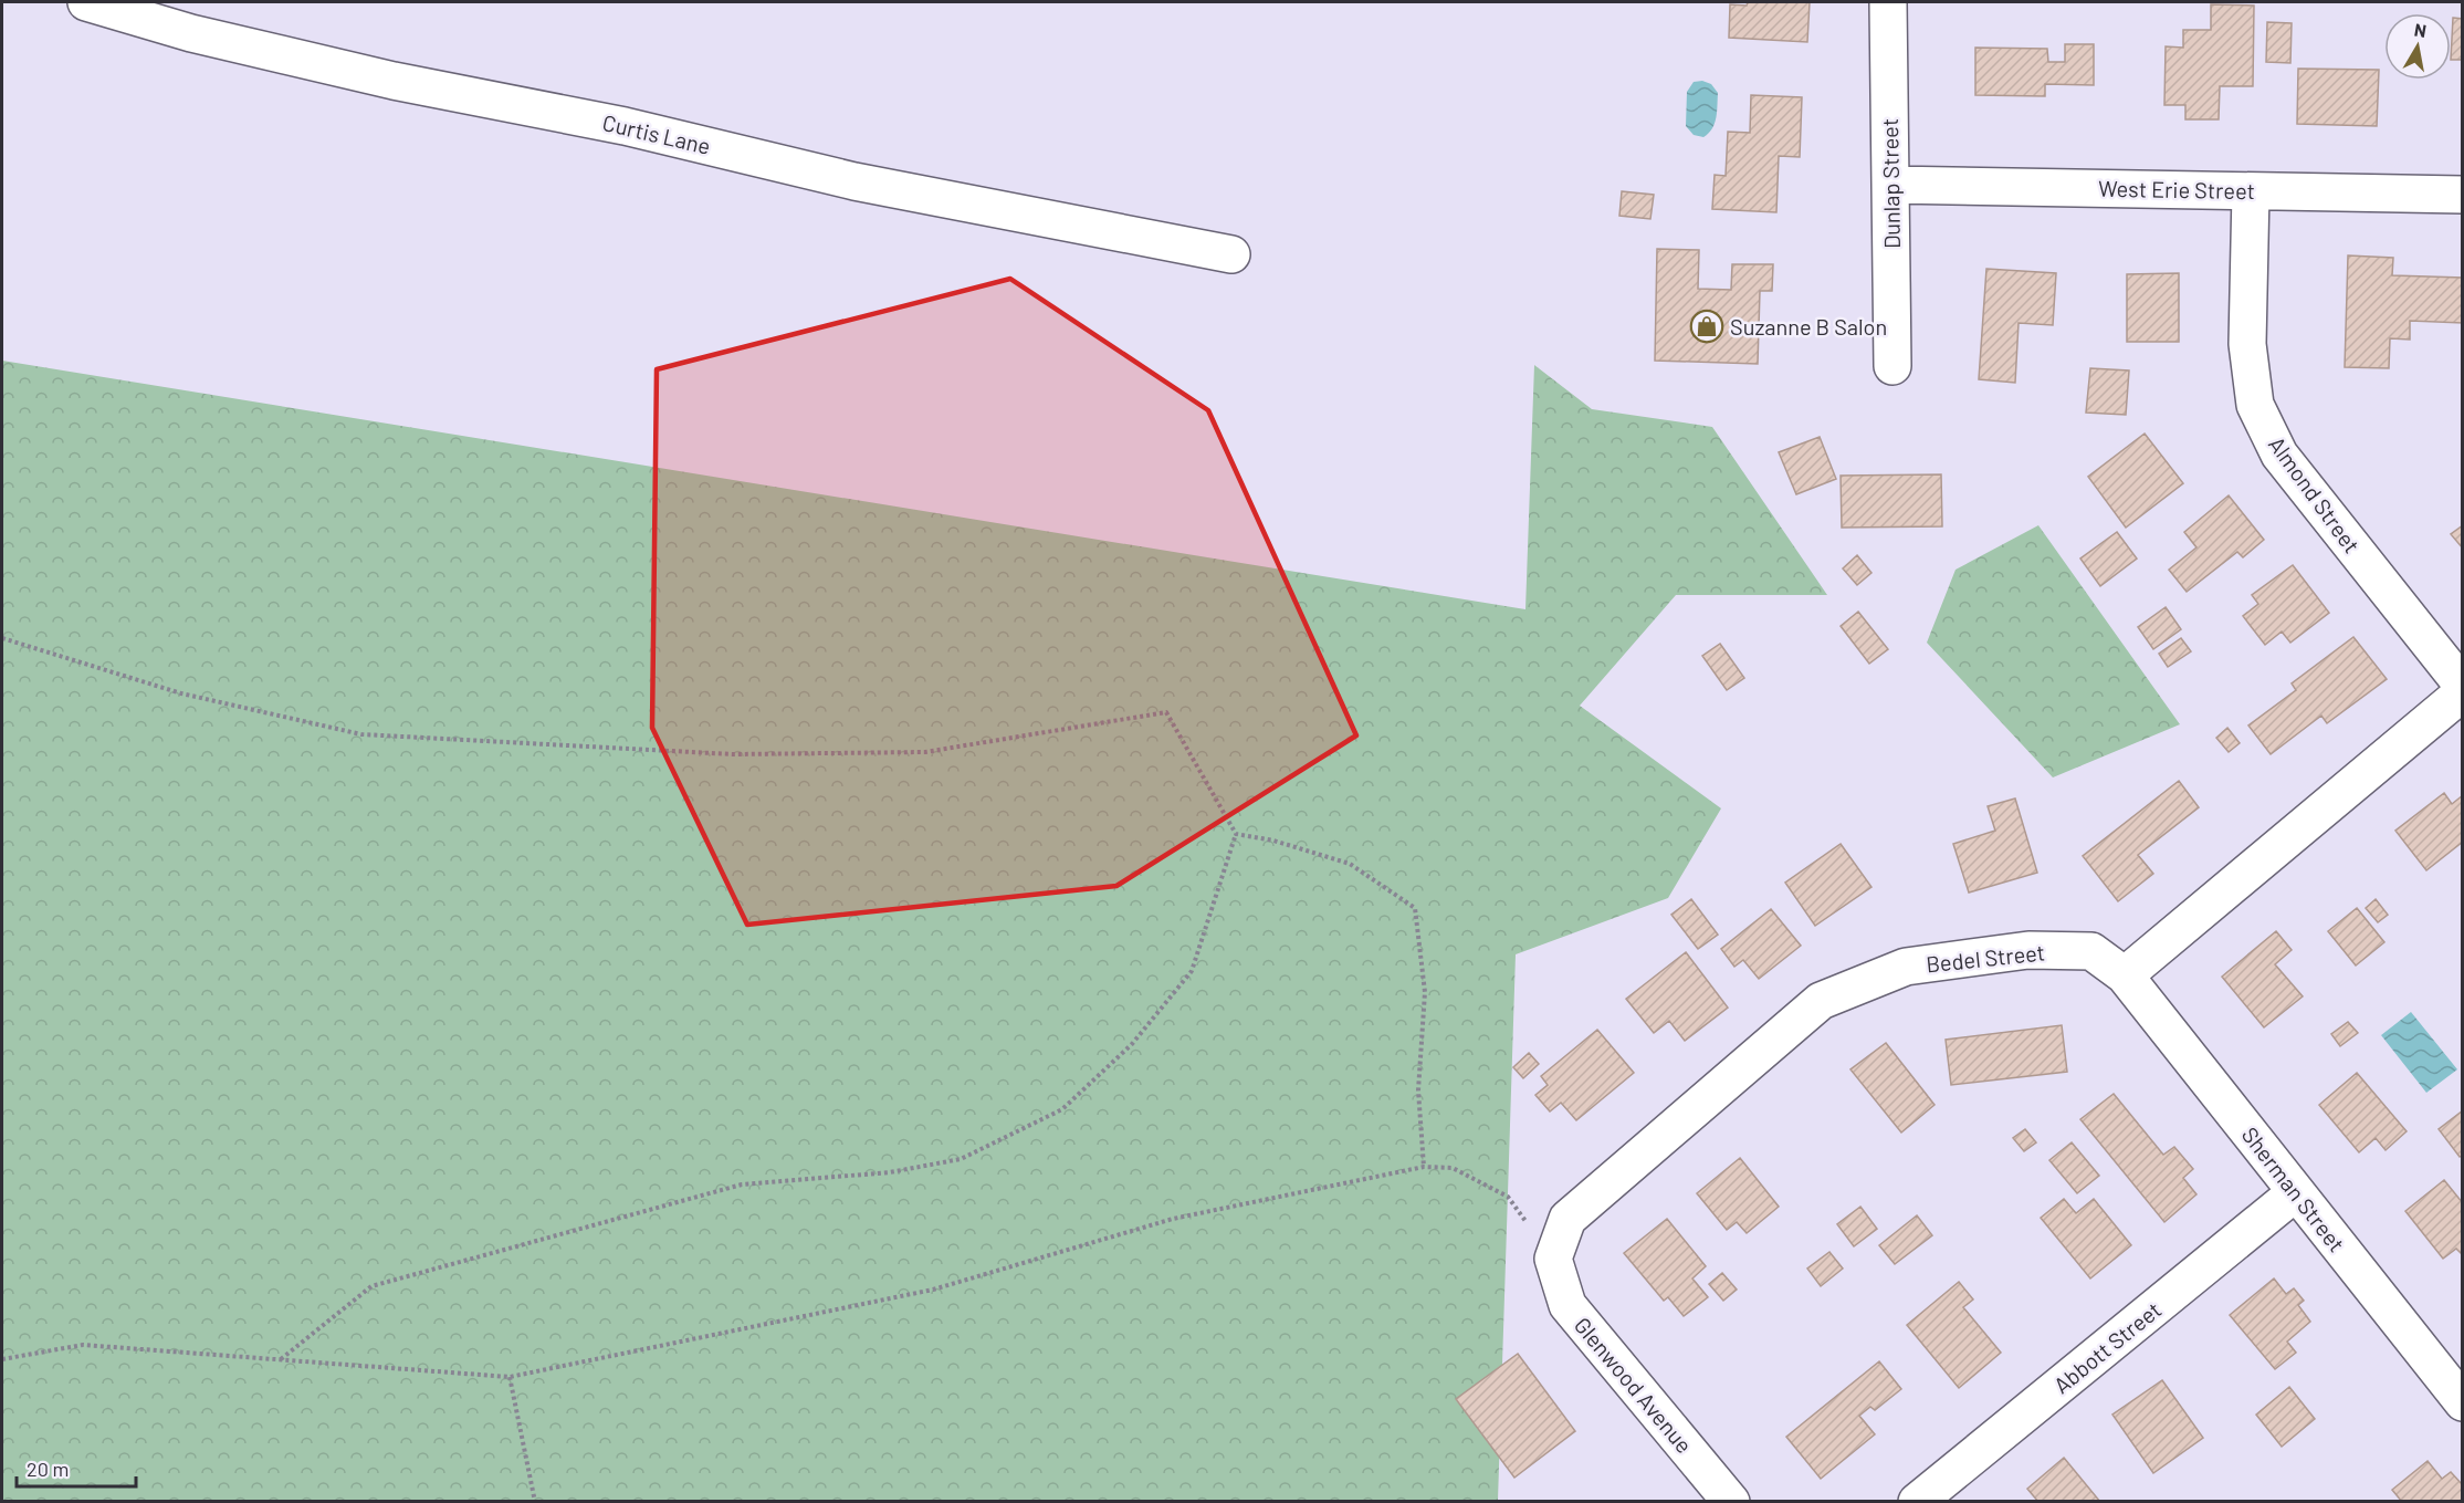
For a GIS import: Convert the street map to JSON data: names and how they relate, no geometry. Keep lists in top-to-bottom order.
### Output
{
  "streets": {
    "street": [
      "Curtis Lane",
      "Dunlap Street",
      "West Erie Street",
      "Almond Street",
      "Bedel Street",
      "Sherman Street",
      "Abbott Street",
      "Glenwood Avenue"
    ]
  },
  "crossings": [
    ["Dunlap Street", "West Erie Street"],
    ["West Erie Street", "Almond Street"],
    ["Bedel Street", "Sherman Street"],
    ["Bedel Street", "Glenwood Avenue"],
    ["Sherman Street", "Abbott Street"]
  ],
  "places": {
    "shop": ["Suzanne B Salon"]
  },
  "scale_bar": "20 m",
  "north": "top"
}
